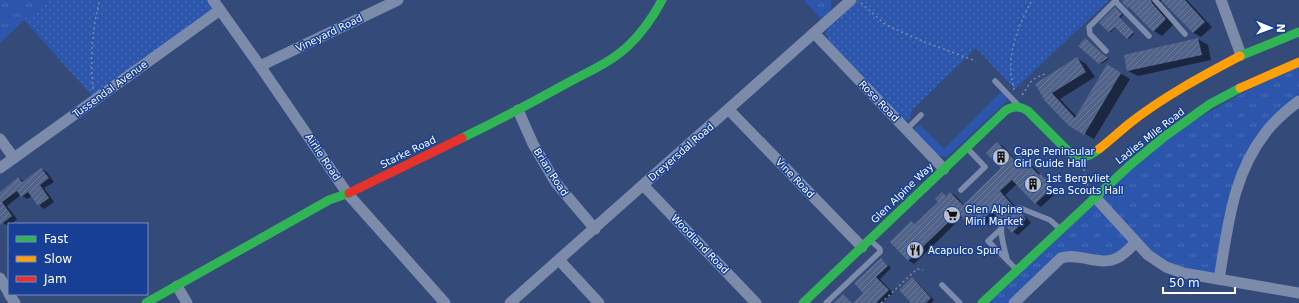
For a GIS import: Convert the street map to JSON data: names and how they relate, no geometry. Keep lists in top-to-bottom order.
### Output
{
  "streets": {
    "street": [
      "Vineyard Road",
      "Tussendal Avenue",
      "Rose Road",
      "Ladies Mile Road",
      "Starke Road",
      "Dreyersdal Road",
      "Airlie Road",
      "Brian Road",
      "Vine Road",
      "Glen Alpine Way",
      "Woodland Road"
    ]
  },
  "crossings": [
    ["Vineyard Road", "Airlie Road"],
    ["Tussendal Avenue", "Airlie Road"],
    ["Rose Road", "Dreyersdal Road"],
    ["Rose Road", "Glen Alpine Way"],
    ["Starke Road", "Airlie Road"],
    ["Starke Road", "Brian Road"],
    ["Dreyersdal Road", "Brian Road"],
    ["Dreyersdal Road", "Vine Road"],
    ["Dreyersdal Road", "Woodland Road"],
    ["Vine Road", "Glen Alpine Way"]
  ],
  "places": {
    "building": ["Cape Peninsular Girl Guide Hall", "1st Bergvliet Sea Scouts Hall"],
    "supermarket": ["Glen Alpine Mini Market"],
    "restaurant": ["Acapulco Spur"]
  },
  "legend": ["Fast", "Slow", "Jam"],
  "scale_bar": "50 m",
  "north": "right"
}
